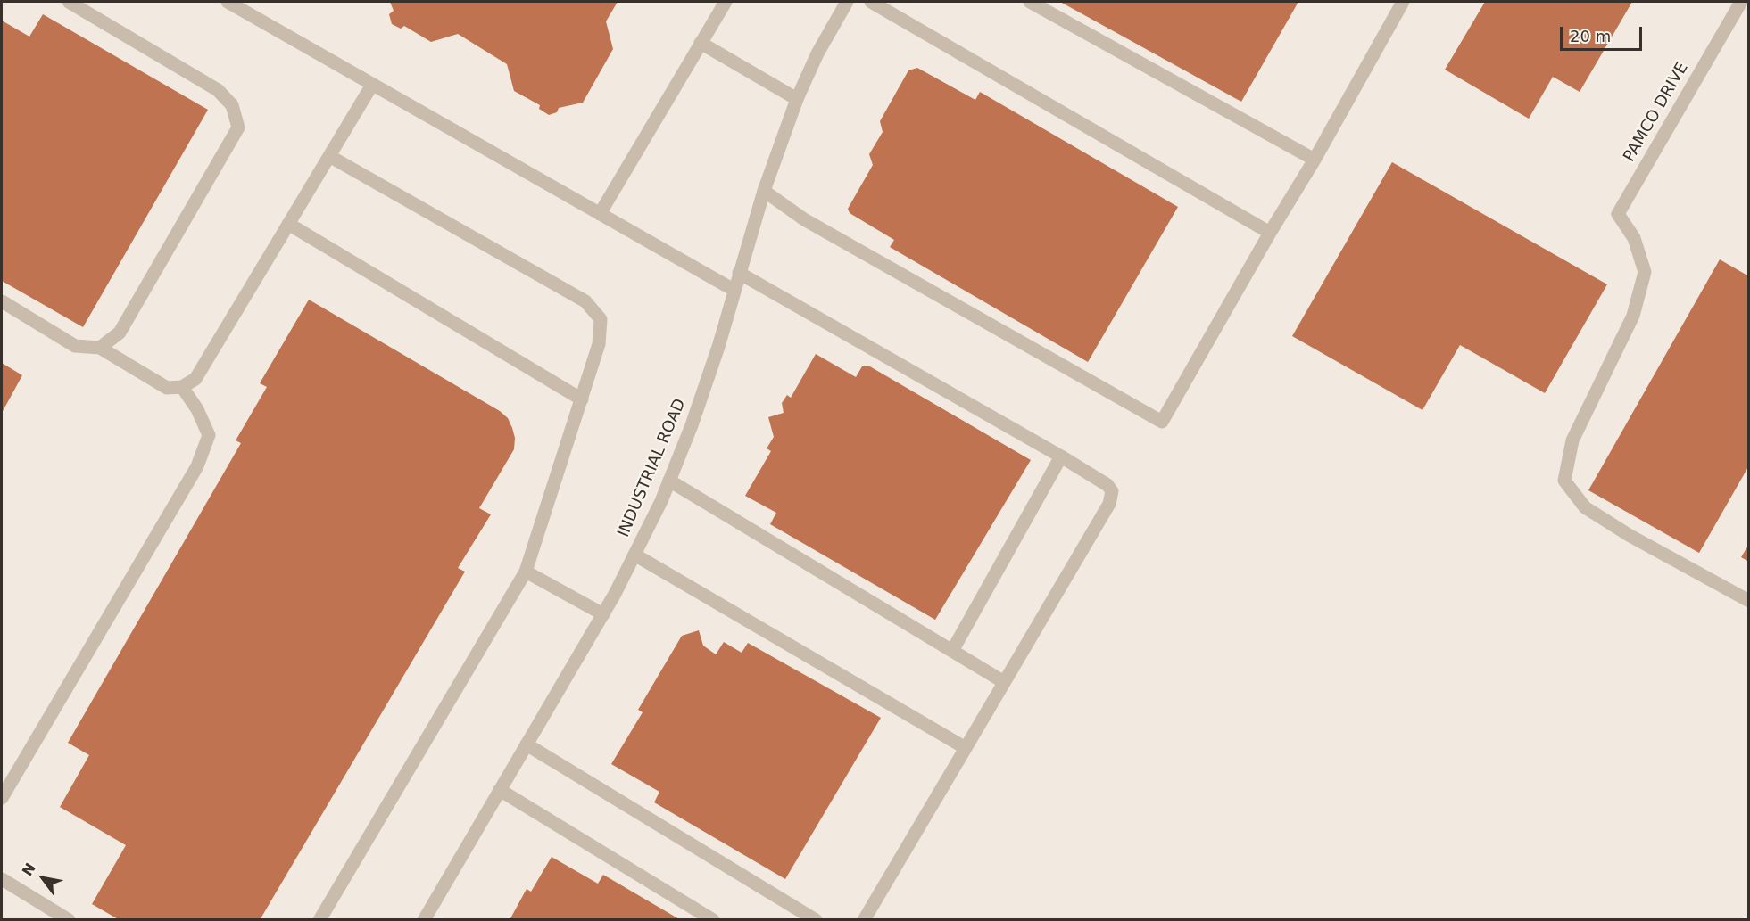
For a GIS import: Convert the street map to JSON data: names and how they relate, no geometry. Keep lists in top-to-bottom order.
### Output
{
  "streets": {
    "street": ["PAMCO DRIVE", "INDUSTRIAL ROAD"]
  },
  "scale_bar": "20 m",
  "north": "top left"
}
